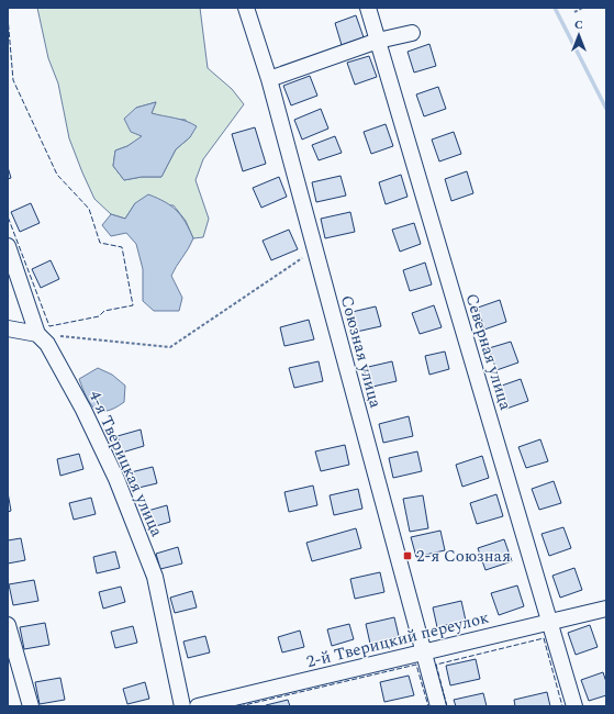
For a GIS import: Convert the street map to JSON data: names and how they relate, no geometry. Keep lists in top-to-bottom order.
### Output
{
  "streets": {
    "street": [
      "Союзная улица",
      "Северная улица",
      "4-я Тверицкая улица",
      "2-й Тверицкий переулок"
    ]
  },
  "crossings": [
    ["Союзная улица", "2-й Тверицкий переулок"],
    ["Северная улица", "2-й Тверицкий переулок"]
  ],
  "places": {
    "transit": ["2-я Союзная"]
  },
  "north": "top"
}
